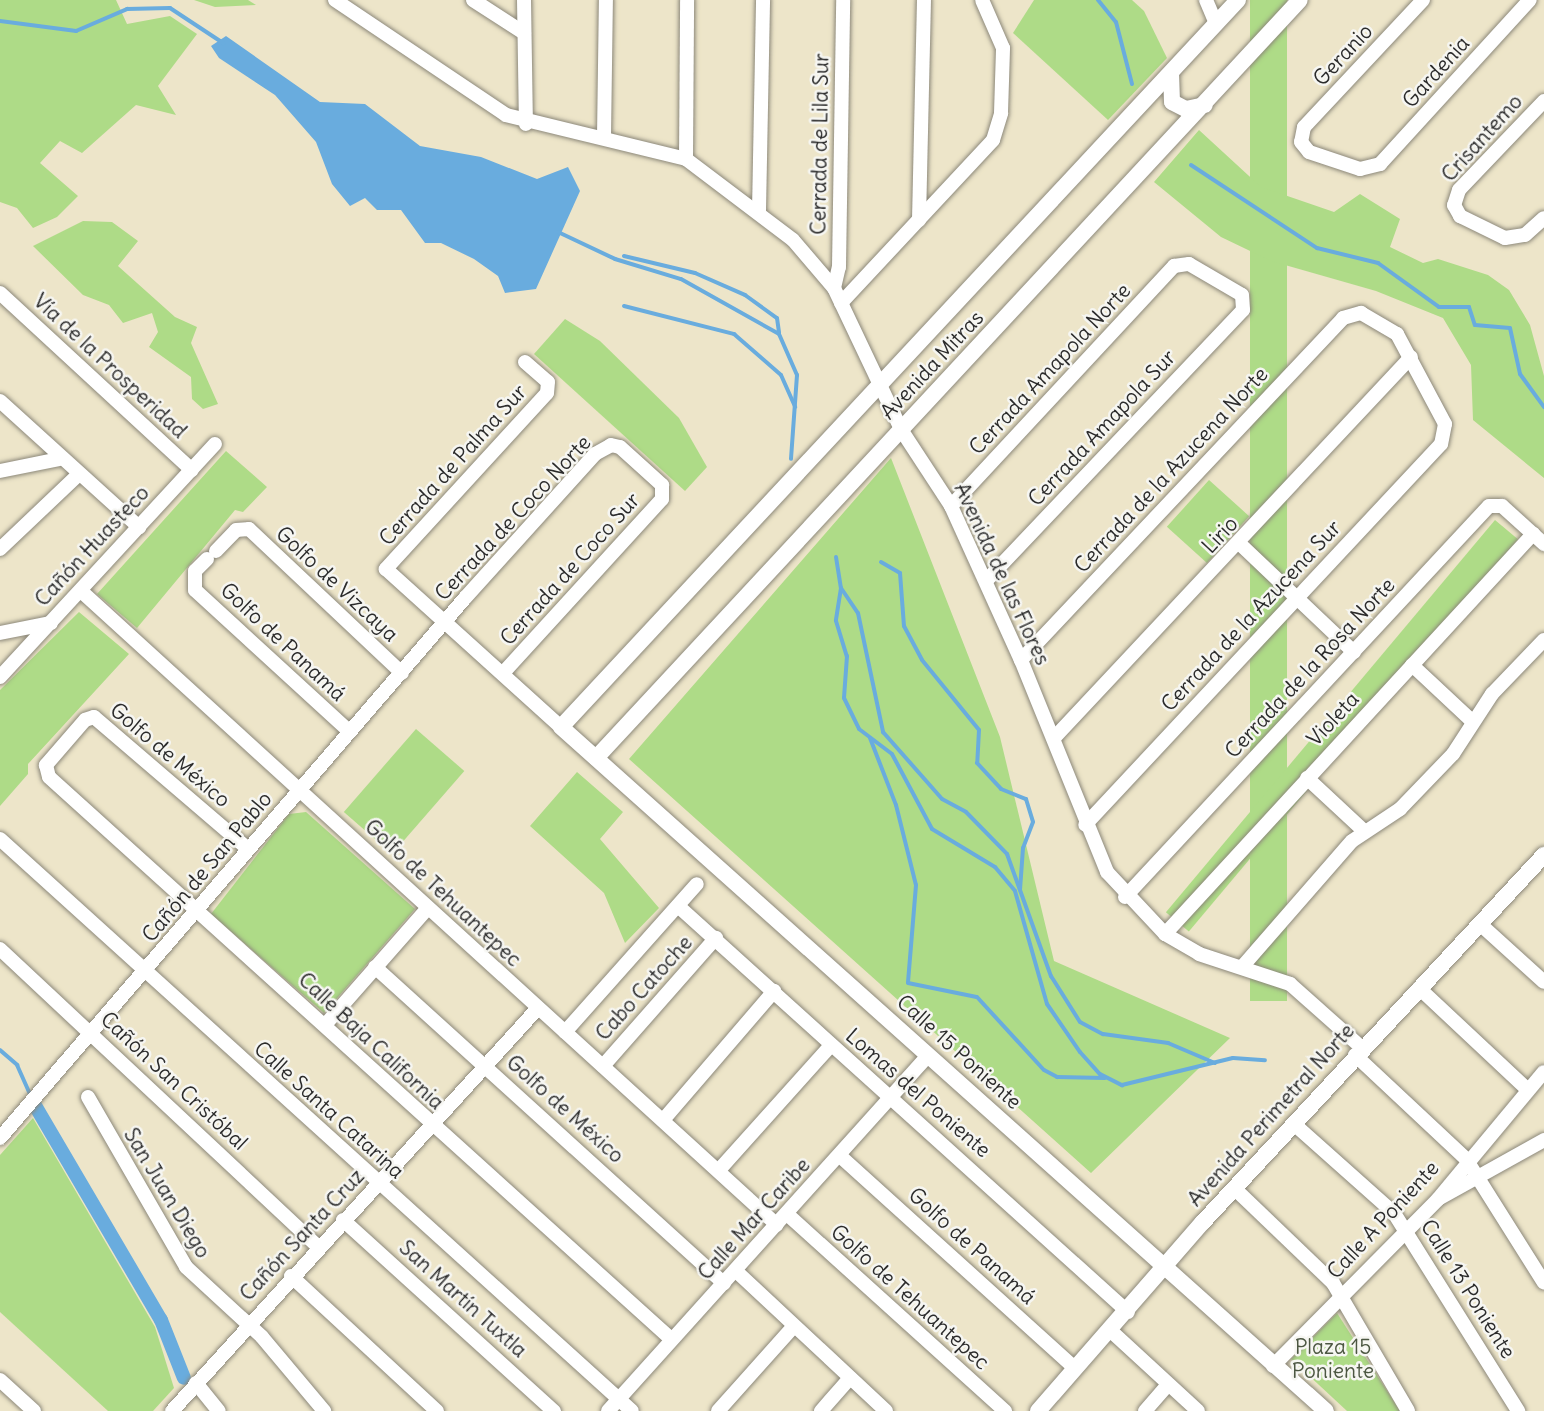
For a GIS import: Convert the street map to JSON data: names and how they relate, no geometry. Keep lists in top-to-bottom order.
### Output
{
  "streets": {
    "street": [
      "Geranio",
      "Gardenia",
      "Crisantemo",
      "Cerrada de Lila Sur",
      "Avenida Mitras",
      "Vía de la Prosperidad",
      "Cerrada Amapola Norte",
      "Cerrada Amapola Sur",
      "Cerrada de Palma Sur",
      "Cerrada de la Azucena Norte",
      "Cerrada de Coco Norte",
      "Lirio",
      "Cañón Huasteco",
      "Cerrada de Coco Sur",
      "Avenida de las Flores",
      "Golfo de Vizcaya",
      "Cerrada de la Azucena Sur",
      "Golfo de Panamá",
      "Cerrada de la Rosa Norte",
      "Violeta",
      "Golfo de México",
      "Cañón de San Pablo",
      "Golfo de Tehuantepec",
      "Cabo Catoche",
      "Calle Baja California",
      "Calle 15 Poniente",
      "Cañón San Cristóbal",
      "Lomas del Poniente",
      "Calle Santa Catarina",
      "Avenida Perimetral Norte",
      "San Juan Diego",
      "Calle Mar Caribe",
      "Calle A Poniente",
      "Cañón Santa Cruz",
      "Calle 13 Poniente",
      "San Martín Tuxtla"
    ]
  },
  "crossings": [
    ["Geranio", "Gardenia"],
    ["Cerrada de Lila Sur", "Avenida de las Flores"],
    ["Avenida Mitras", "Avenida de las Flores"],
    ["Avenida Mitras", "Calle 15 Poniente"],
    ["Vía de la Prosperidad", "Cañón Huasteco"],
    ["Cerrada Amapola Norte", "Cerrada Amapola Sur"],
    ["Cerrada Amapola Norte", "Avenida de las Flores"],
    ["Cerrada Amapola Sur", "Avenida de las Flores"],
    ["Cerrada de Palma Sur", "Cerrada de Coco Norte"],
    ["Cerrada de Palma Sur", "Cañón de San Pablo"],
    ["Cerrada de la Azucena Norte", "Lirio"],
    ["Cerrada de la Azucena Norte", "Avenida de las Flores"],
    ["Cerrada de la Azucena Norte", "Cerrada de la Azucena Sur"],
    ["Cerrada de Coco Norte", "Cerrada de Coco Sur"],
    ["Cerrada de Coco Norte", "Cañón de San Pablo"],
    ["Lirio", "Avenida de las Flores"],
    ["Lirio", "Cerrada de la Azucena Sur"],
    ["Cañón Huasteco", "Golfo de Tehuantepec"],
    ["Avenida de las Flores", "Cerrada de la Azucena Sur"],
    ["Avenida de las Flores", "Cerrada de la Rosa Norte"],
    ["Avenida de las Flores", "Violeta"],
    ["Avenida de las Flores", "Avenida Perimetral Norte"],
    ["Avenida de las Flores", "Calle A Poniente"],
    ["Golfo de Vizcaya", "Golfo de Panamá"],
    ["Golfo de Vizcaya", "Cañón de San Pablo"],
    ["Golfo de Panamá", "Cañón de San Pablo"],
    ["Golfo de Panamá", "Avenida Perimetral Norte"],
    ["Golfo de Panamá", "Calle Mar Caribe"],
    ["Cerrada de la Rosa Norte", "Violeta"],
    ["Golfo de México", "Cañón de San Pablo"],
    ["Golfo de México", "Calle Baja California"],
    ["Golfo de México", "Calle Mar Caribe"],
    ["Golfo de México", "Cañón Santa Cruz"],
    ["Cañón de San Pablo", "Golfo de Tehuantepec"],
    ["Cañón de San Pablo", "Calle Baja California"],
    ["Cañón de San Pablo", "Cañón San Cristóbal"],
    ["Cañón de San Pablo", "Calle Santa Catarina"],
    ["Golfo de Tehuantepec", "Cabo Catoche"],
    ["Golfo de Tehuantepec", "Calle Mar Caribe"],
    ["Golfo de Tehuantepec", "Cañón Santa Cruz"],
    ["Cabo Catoche", "Lomas del Poniente"],
    ["Calle Baja California", "Calle Mar Caribe"],
    ["Calle Baja California", "Cañón Santa Cruz"],
    ["Calle 15 Poniente", "Avenida Perimetral Norte"],
    ["Calle 15 Poniente", "Calle Mar Caribe"],
    ["Calle 15 Poniente", "Calle A Poniente"],
    ["Cañón San Cristóbal", "Cañón Santa Cruz"],
    ["Lomas del Poniente", "Avenida Perimetral Norte"],
    ["Lomas del Poniente", "Calle Mar Caribe"],
    ["Calle Santa Catarina", "Calle Mar Caribe"],
    ["Calle Santa Catarina", "Cañón Santa Cruz"],
    ["Avenida Perimetral Norte", "Calle 13 Poniente"],
    ["San Juan Diego", "Cañón Santa Cruz"],
    ["Calle A Poniente", "Calle 13 Poniente"],
    ["Cañón Santa Cruz", "San Martín Tuxtla"]
  ],
  "parks": ["Plaza 15 Poniente"]
}
